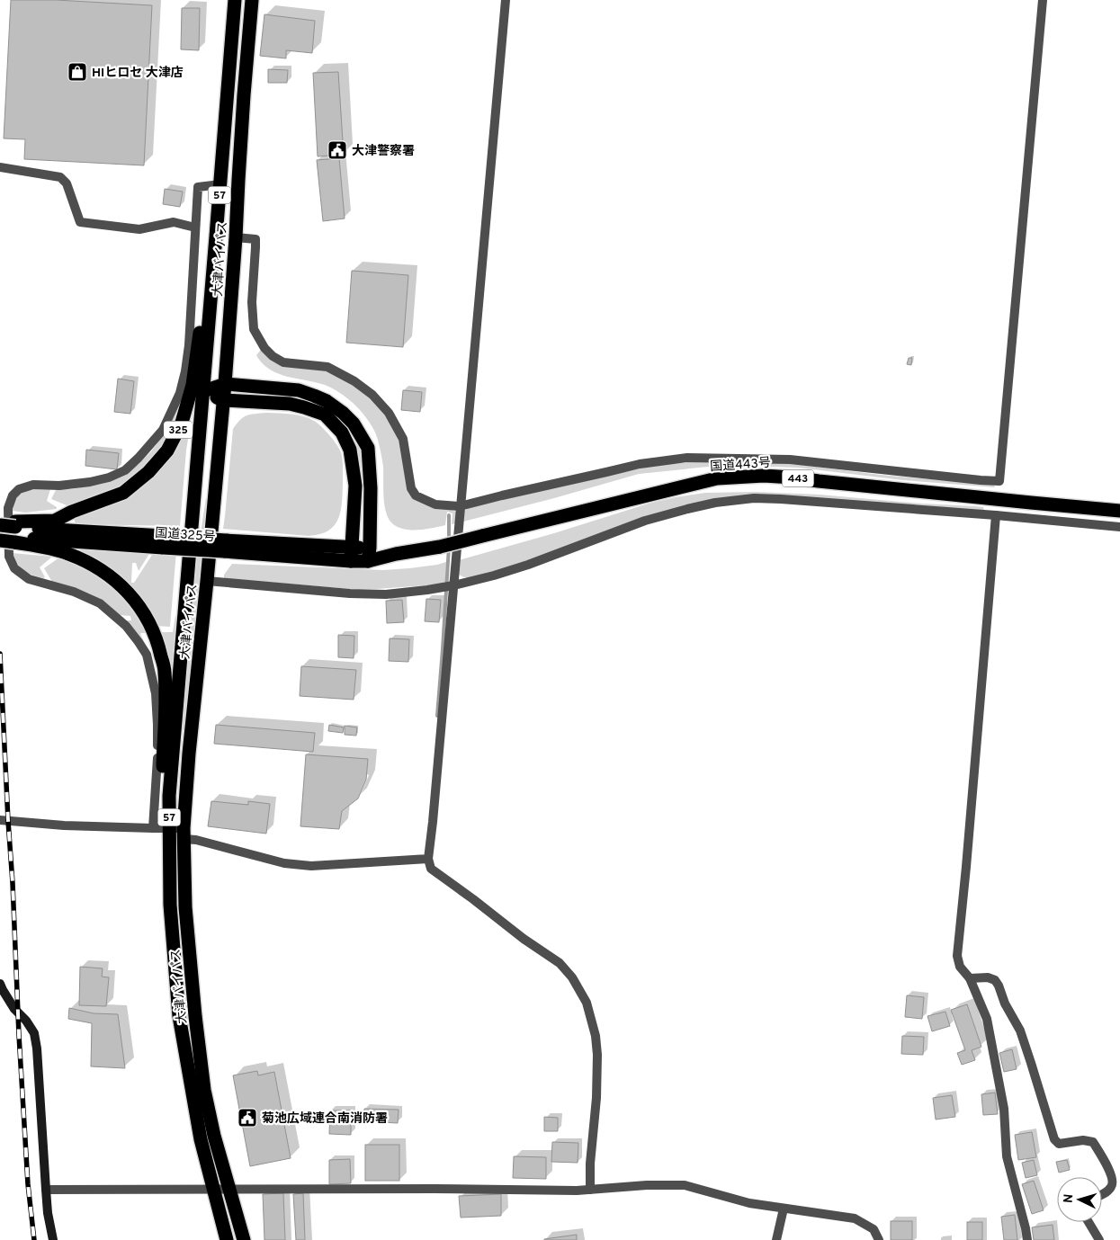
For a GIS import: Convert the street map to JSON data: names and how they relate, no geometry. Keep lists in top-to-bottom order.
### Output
{
  "streets": {
    "highway": [
      "57",
      "大津バイパス",
      "325",
      "国道443号",
      "443",
      "国道325号"
    ]
  },
  "crossings": [
    ["57", "大津バイパス"],
    ["57", "325"],
    ["57", "国道325号"],
    ["大津バイパス", "325"],
    ["325", "国道325号"],
    ["国道443号", "国道325号"]
  ],
  "places": {
    "shop": ["HIヒロセ 大津店"],
    "public building": ["大津警察署", "菊池広域連合南消防署"]
  },
  "north": "left"
}
